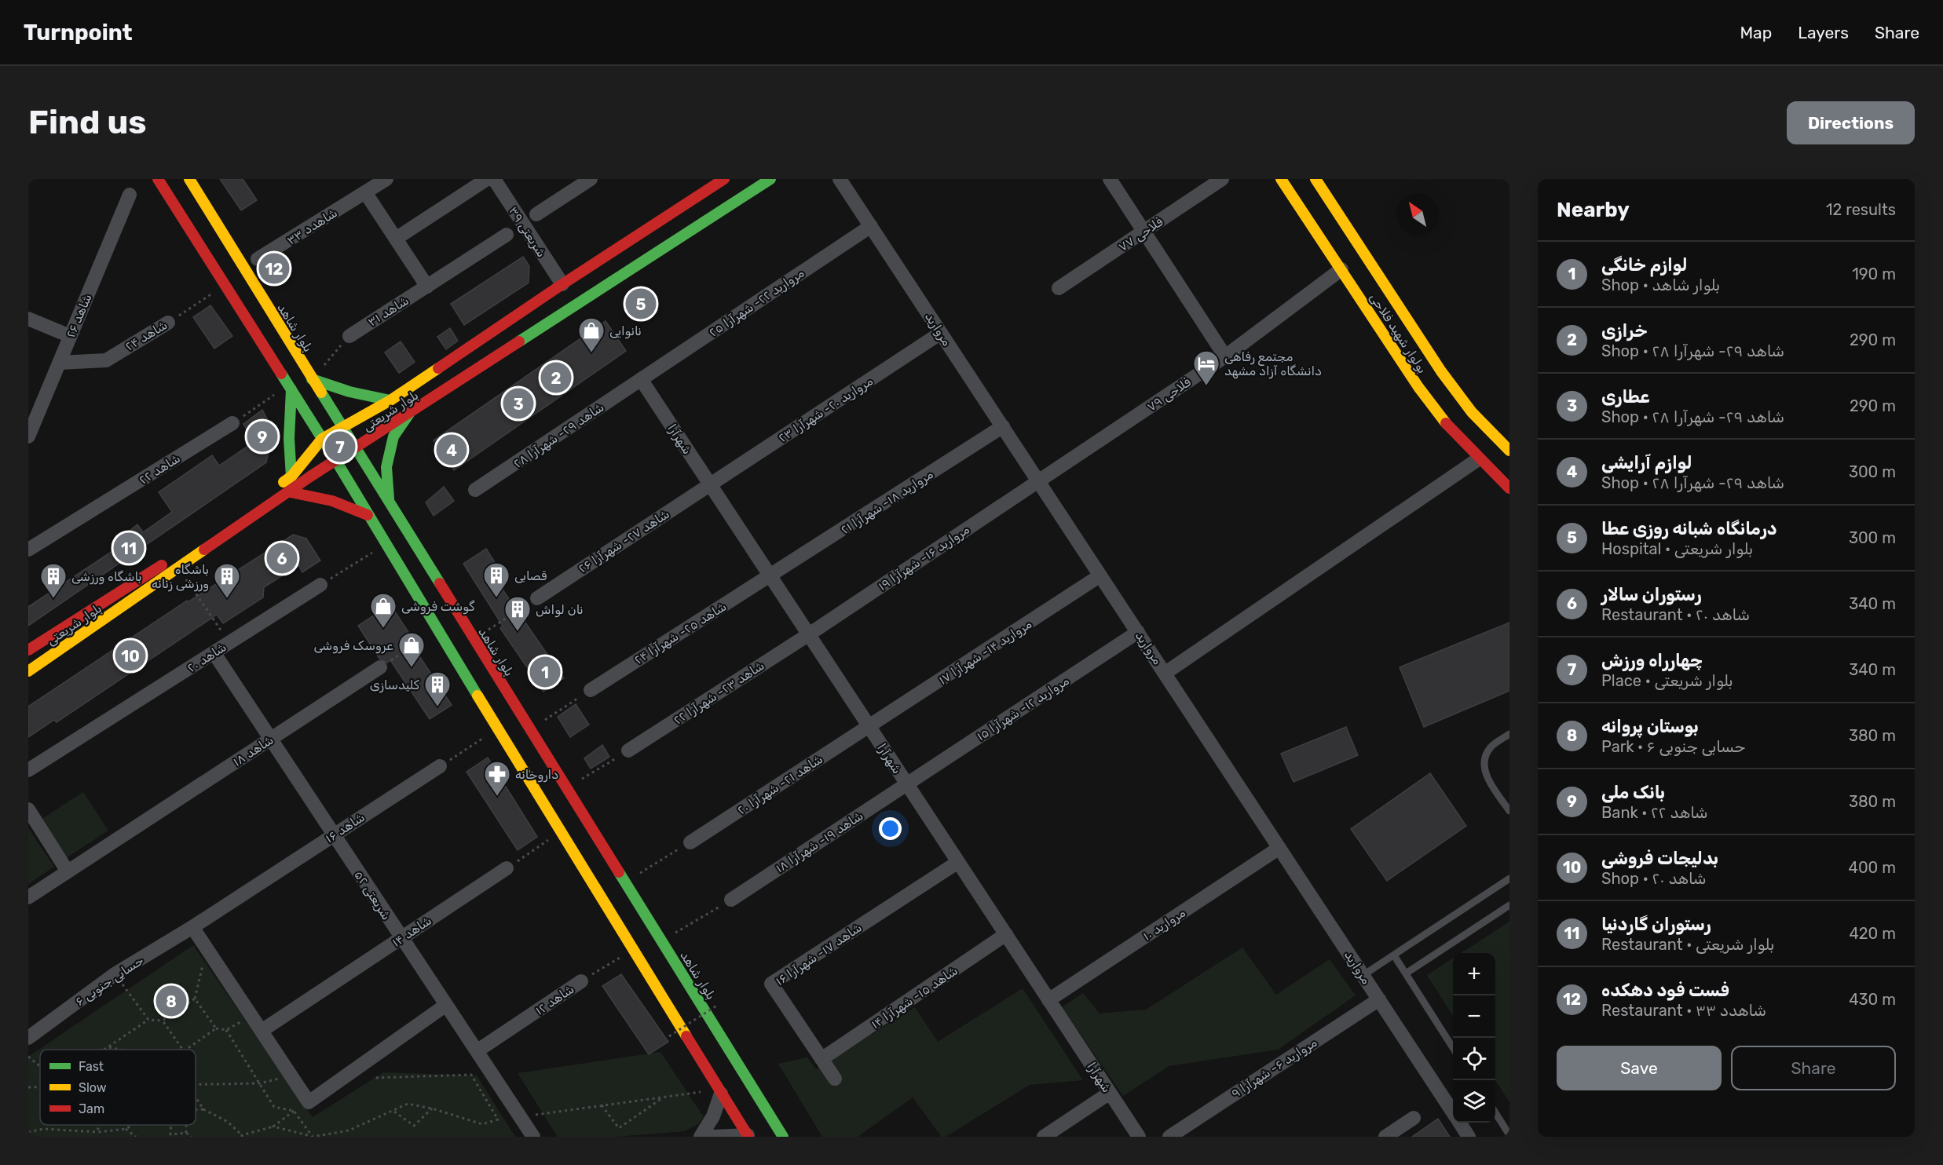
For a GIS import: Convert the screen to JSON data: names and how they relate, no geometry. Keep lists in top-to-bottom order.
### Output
{
  "streets": {
    "main road": ["بلوار شاهد", "بولوار شهید فلاحی", "بلوار شریعتی"],
    "street": [
      "شاهدد ۳۳",
      "شریعتی ۳۹",
      "فلاحی ۷۷",
      "مروارید ۲۲- شهرآرا ۲۵",
      "شاهد ۳۱",
      "شاهد ۲۶",
      "مروارید",
      "شاهد ۲۴",
      "فلاحی ۷۹",
      "مروارید ۲۰- شهرآرا ۲۳",
      "شاهد ۲۹- شهرآرا ۲۸",
      "شهرآرا",
      "شاهد ۲۲",
      "مروارید ۱۸- شهرآرا ۲۱",
      "شاهد ۲۷- شهرآرا ۲۶",
      "مروارید ۱۶- شهرآرا ۱۹",
      "شاهد ۲۵- شهرآرا ۲۴",
      "مروارید ۱۴- شهرآرا ۱۷",
      "شاهد ۲۰",
      "شاهد ۲۳- شهرآرا ۲۲",
      "مروارید ۱۲- شهرآرا ۱۵",
      "شاهد ۱۸",
      "شاهد ۲۱- شهرآرا ۲۰",
      "شاهد ۱۶",
      "شاهد ۱۹- شهرآرا ۱۸",
      "شریعتی ۵۲",
      "مروارید ۱۰",
      "شاهد ۱۴",
      "شاهد ۱۷- شهرآرا ۱۶",
      "حسابی جنوبی ۶",
      "شاهد ۱۵- شهرآرا ۱۴",
      "شاهد ۱۲",
      "مروارید ۶- شهرآرا ۹"
    ]
  },
  "crossings": [
    ["شریعتی ۳۹", "بلوار شریعتی"],
    ["مروارید ۲۲- شهرآرا ۲۵", "مروارید"],
    ["مروارید ۲۲- شهرآرا ۲۵", "شاهد ۲۹- شهرآرا ۲۸"],
    ["مروارید ۲۲- شهرآرا ۲۵", "شهرآرا"],
    ["شاهد ۲۶", "شاهد ۲۴"],
    ["بلوار شاهد", "بلوار شریعتی"],
    ["مروارید", "فلاحی ۷۹"],
    ["مروارید", "مروارید ۲۰- شهرآرا ۲۳"],
    ["مروارید", "مروارید ۱۸- شهرآرا ۲۱"],
    ["مروارید", "مروارید ۱۶- شهرآرا ۱۹"],
    ["مروارید", "مروارید ۱۴- شهرآرا ۱۷"],
    ["مروارید", "مروارید ۱۲- شهرآرا ۱۵"],
    ["مروارید", "مروارید ۱۰"],
    ["مروارید", "مروارید ۶- شهرآرا ۹"],
    ["بولوار شهید فلاحی", "فلاحی ۷۹"],
    ["فلاحی ۷۹", "مروارید ۱۶- شهرآرا ۱۹"],
    ["مروارید ۲۰- شهرآرا ۲۳", "شهرآرا"],
    ["مروارید ۲۰- شهرآرا ۲۳", "شاهد ۲۷- شهرآرا ۲۶"],
    ["شاهد ۲۹- شهرآرا ۲۸", "شهرآرا"],
    ["شهرآرا", "مروارید ۱۸- شهرآرا ۲۱"],
    ["شهرآرا", "شاهد ۲۷- شهرآرا ۲۶"],
    ["شهرآرا", "مروارید ۱۶- شهرآرا ۱۹"],
    ["شهرآرا", "شاهد ۲۵- شهرآرا ۲۴"],
    ["شهرآرا", "مروارید ۱۴- شهرآرا ۱۷"],
    ["شهرآرا", "شاهد ۲۳- شهرآرا ۲۲"],
    ["شهرآرا", "مروارید ۱۲- شهرآرا ۱۵"],
    ["شهرآرا", "شاهد ۲۱- شهرآرا ۲۰"],
    ["شهرآرا", "شاهد ۱۹- شهرآرا ۱۸"],
    ["شهرآرا", "مروارید ۱۰"],
    ["شهرآرا", "شاهد ۱۷- شهرآرا ۱۶"],
    ["شهرآرا", "شاهد ۱۵- شهرآرا ۱۴"],
    ["مروارید ۱۸- شهرآرا ۲۱", "شاهد ۲۵- شهرآرا ۲۴"],
    ["مروارید ۱۶- شهرآرا ۱۹", "شاهد ۲۳- شهرآرا ۲۲"],
    ["مروارید ۱۴- شهرآرا ۱۷", "شاهد ۲۱- شهرآرا ۲۰"],
    ["شاهد ۲۰", "شریعتی ۵۲"],
    ["مروارید ۱۲- شهرآرا ۱۵", "شاهد ۱۹- شهرآرا ۱۸"],
    ["شاهد ۱۸", "شریعتی ۵۲"],
    ["شاهد ۱۶", "شریعتی ۵۲"],
    ["شاهد ۱۶", "حسابی جنوبی ۶"],
    ["شریعتی ۵۲", "شاهد ۱۴"],
    ["شریعتی ۵۲", "شاهد ۱۲"],
    ["شاهد ۱۷- شهرآرا ۱۶", "شاهد ۱۵- شهرآرا ۱۴"]
  ],
  "places": {
    "shop": ["نانوایی", "گوشت فروشی", "عروسک فروشی"],
    "hotel": ["مجتمع رفاهی دانشگاه آزاد مشهد"],
    "building": [
      "قصابی",
      "باشگاه ورزشی",
      "باشگاه ورزشی زنانه",
      "نان لواش",
      "کلیدسازی"
    ],
    "pharmacy": ["داروخانه"]
  },
  "legend": ["Fast", "Slow", "Jam"],
  "north": "top left",
  "page": {
    "header": "Turnpoint",
    "nav": ["Map", "Layers", "Share"],
    "buttons": [
      "Directions",
      ["Save", "Share"]
    ],
    "title": "Find us",
    "heading": ["Nearby", "12 results"],
    "list": [
      {
        "mark": "1",
        "name": "لوازم خانگی",
        "note": "Shop · بلوار شاهد",
        "value": "190 m"
      },
      {
        "mark": "2",
        "name": "خرازی",
        "note": "Shop · شاهد ۲۹- شهرآرا ۲۸",
        "value": "290 m"
      },
      {
        "mark": "3",
        "name": "عطاری",
        "note": "Shop · شاهد ۲۹- شهرآرا ۲۸",
        "value": "290 m"
      },
      {
        "mark": "4",
        "name": "لوازم آرایشی",
        "note": "Shop · شاهد ۲۹- شهرآرا ۲۸",
        "value": "300 m"
      },
      {
        "mark": "5",
        "name": "درمانگاه شبانه روزی عطا",
        "note": "Hospital · بلوار شریعتی",
        "value": "300 m"
      },
      {
        "mark": "6",
        "name": "رستوران سالار",
        "note": "Restaurant · شاهد ۲۰",
        "value": "340 m"
      },
      {
        "mark": "7",
        "name": "چهارراه ورزش",
        "note": "Place · بلوار شریعتی",
        "value": "340 m"
      },
      {
        "mark": "8",
        "name": "بوستان پروانه",
        "note": "Park · حسابی جنوبی ۶",
        "value": "380 m"
      },
      {
        "mark": "9",
        "name": "بانک ملی",
        "note": "Bank · شاهد ۲۲",
        "value": "380 m"
      },
      {
        "mark": "10",
        "name": "بدلیجات فروشی",
        "note": "Shop · شاهد ۲۰",
        "value": "400 m"
      },
      {
        "mark": "11",
        "name": "رستوران گاردنیا",
        "note": "Restaurant · بلوار شریعتی",
        "value": "420 m"
      },
      {
        "mark": "12",
        "name": "فست فود دهکده",
        "note": "Restaurant · شاهدد ۳۳",
        "value": "430 m"
      }
    ],
    "pins": [
      "12",
      "5",
      "2",
      "3",
      "9",
      "7",
      "4",
      "11",
      "6",
      "10",
      "1",
      "8"
    ],
    "map_buttons": ["+", "−"]
  }
}
